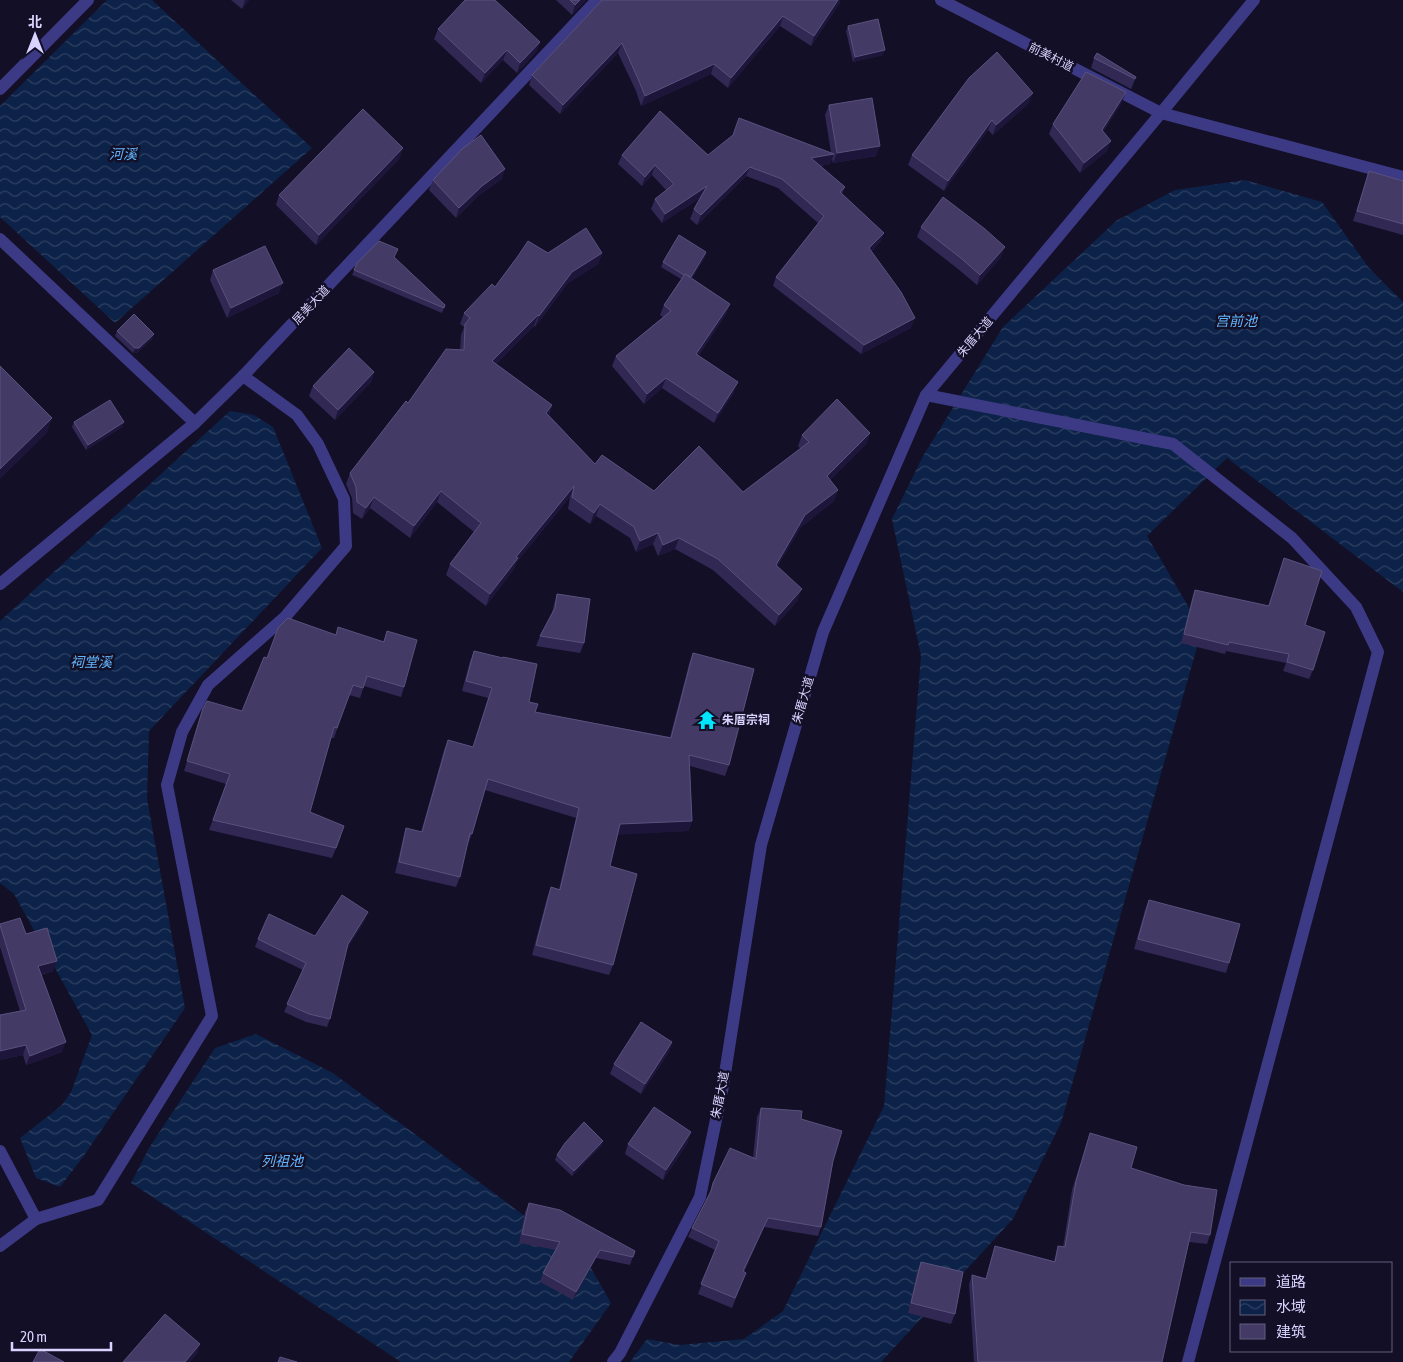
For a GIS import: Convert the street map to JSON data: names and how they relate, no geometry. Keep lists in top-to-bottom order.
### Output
{
  "streets": {
    "street": ["前美村道", "居美大道", "朱厝大道"]
  },
  "crossings": [
    ["前美村道", "朱厝大道"]
  ],
  "water": [
    "河溪",
    "宫前池",
    "祠堂溪",
    "列祖池"
  ],
  "places": {
    "temple": ["朱厝宗祠"]
  },
  "legend": ["道路", "水域", "建筑"],
  "scale_bar": "20 m",
  "north": "top"
}
